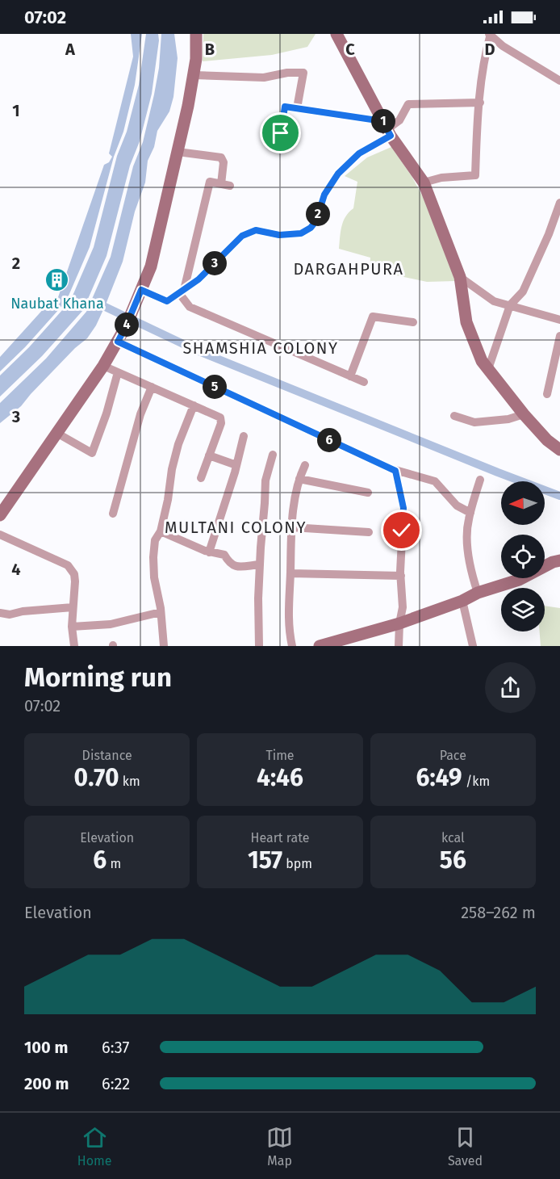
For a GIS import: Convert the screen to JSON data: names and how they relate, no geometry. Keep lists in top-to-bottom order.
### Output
{
  "districts": ["DARGAHPURA", "SHAMSHIA COLONY", "MULTANI COLONY"],
  "places": {
    "building": ["Naubat Khana"]
  },
  "north": "left",
  "page": {
    "status": "07:02",
    "pins": [
      "1",
      "2",
      "3",
      "4",
      "5",
      "6"
    ],
    "heading": ["Morning run", "07:02"],
    "stats": [
      ["Distance", "0.70 km"],
      ["Time", "4:46"],
      ["Pace", "6:49 /km"],
      ["Elevation", "6 m"],
      ["Heart rate", "157 bpm"],
      ["kcal", "56"]
    ],
    "chart": ["Elevation", "258–262 m"],
    "list": [
      {
        "name": "100 m",
        "note": "6:37"
      },
      {
        "name": "200 m",
        "note": "6:22"
      }
    ],
    "tabs": ["Home", "Map", "Saved"]
  },
  "grid": {
    "columns": [
      "A",
      "B",
      "C",
      "D"
    ],
    "rows": [
      "1",
      "2",
      "3",
      "4"
    ]
  }
}
